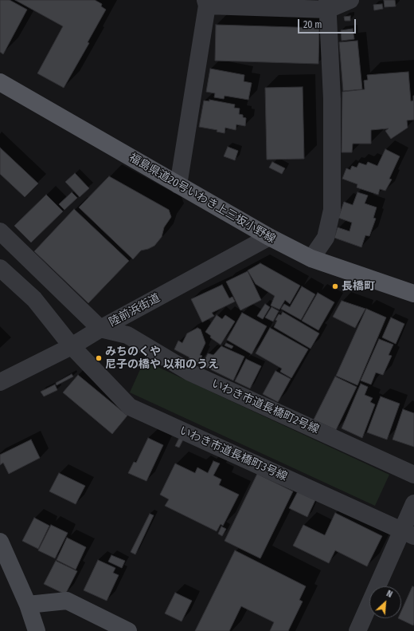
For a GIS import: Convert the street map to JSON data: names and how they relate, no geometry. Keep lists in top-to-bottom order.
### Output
{
  "streets": {
    "main road": ["福島県道20号いわき上三坂小野線"],
    "street": ["陸前浜街道", "いわき市道長橋町2号線", "いわき市道長橋町3号線"]
  },
  "crossings": [
    ["福島県道20号いわき上三坂小野線", "陸前浜街道"],
    ["陸前浜街道", "いわき市道長橋町2号線"],
    ["陸前浜街道", "いわき市道長橋町3号線"]
  ],
  "places": ["長橋町", "みちのくや 尼子の橋や 以和のうえ"],
  "scale_bar": "20 m",
  "north": "top right"
}
